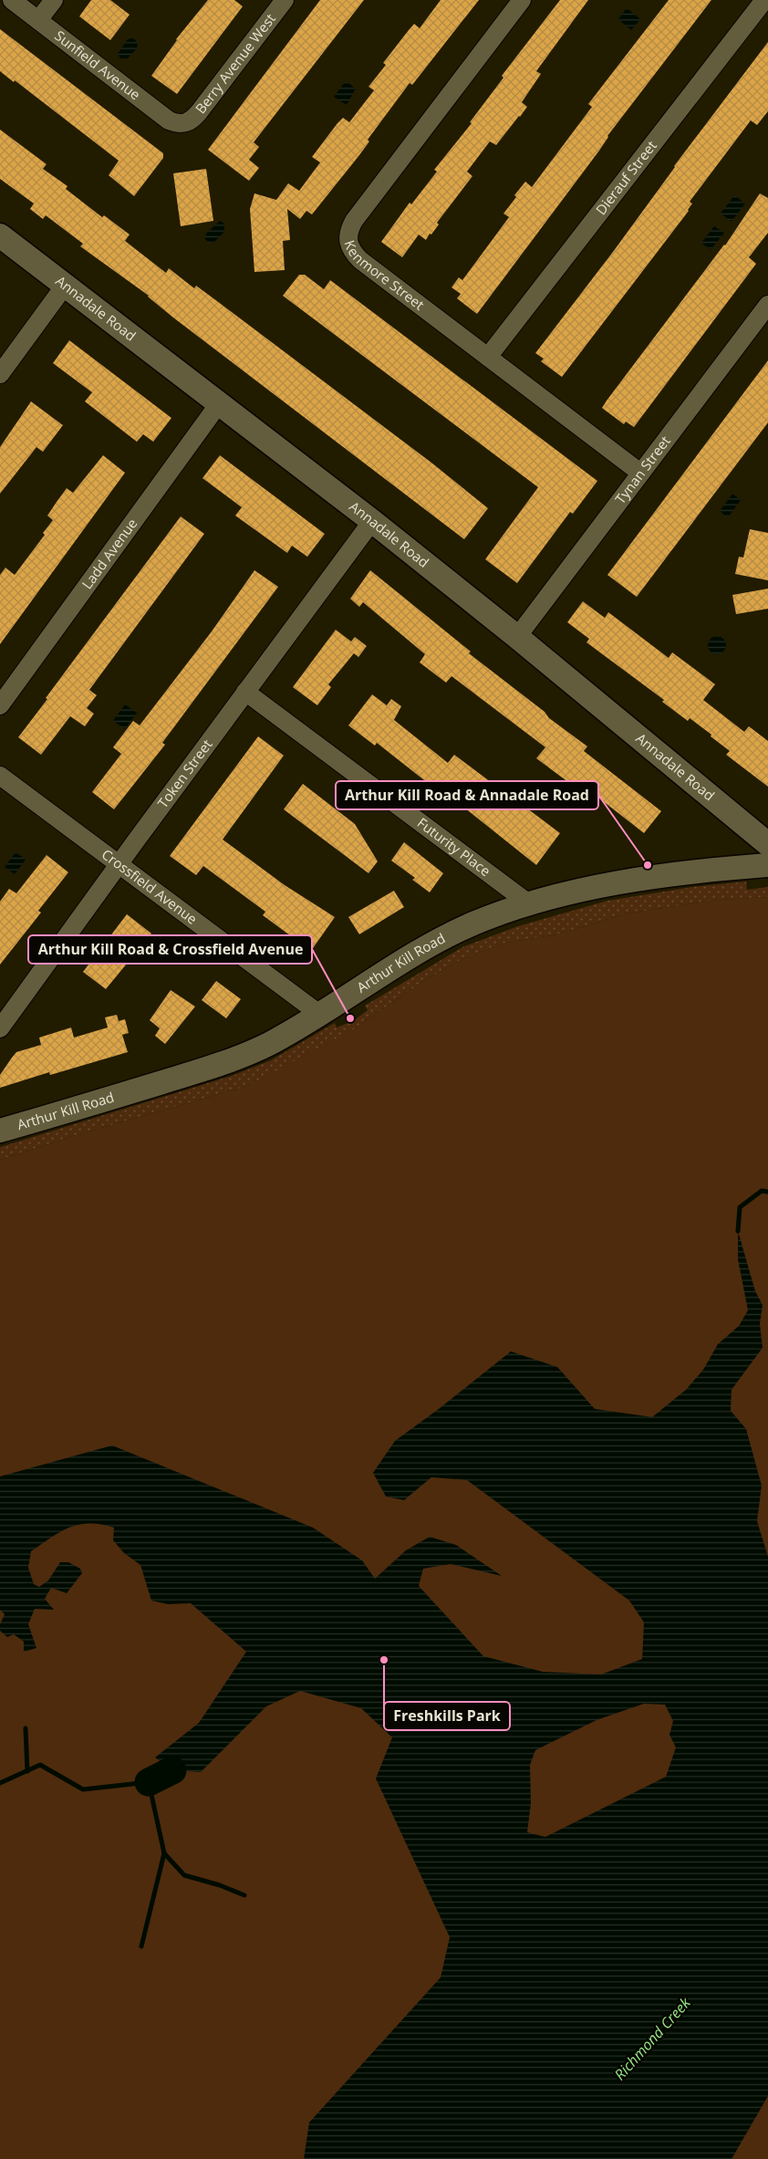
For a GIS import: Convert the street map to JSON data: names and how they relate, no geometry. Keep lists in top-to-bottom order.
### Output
{
  "streets": {
    "street": [
      "Berry Avenue West",
      "Sunfield Avenue",
      "Dierauf Street",
      "Kenmore Street",
      "Annadale Road",
      "Tynan Street",
      "Ladd Avenue",
      "Token Street",
      "Futurity Place",
      "Crossfield Avenue",
      "Arthur Kill Road"
    ]
  },
  "crossings": [
    ["Berry Avenue West", "Sunfield Avenue"],
    ["Dierauf Street", "Kenmore Street"],
    ["Kenmore Street", "Tynan Street"],
    ["Annadale Road", "Tynan Street"],
    ["Annadale Road", "Ladd Avenue"],
    ["Annadale Road", "Token Street"],
    ["Token Street", "Futurity Place"],
    ["Token Street", "Crossfield Avenue"],
    ["Futurity Place", "Arthur Kill Road"],
    ["Crossfield Avenue", "Arthur Kill Road"]
  ],
  "water": ["Richmond Creek"],
  "places": ["Arthur Kill Road & Annadale Road", "Arthur Kill Road & Crossfield Avenue", "Freshkills Park"]
}
